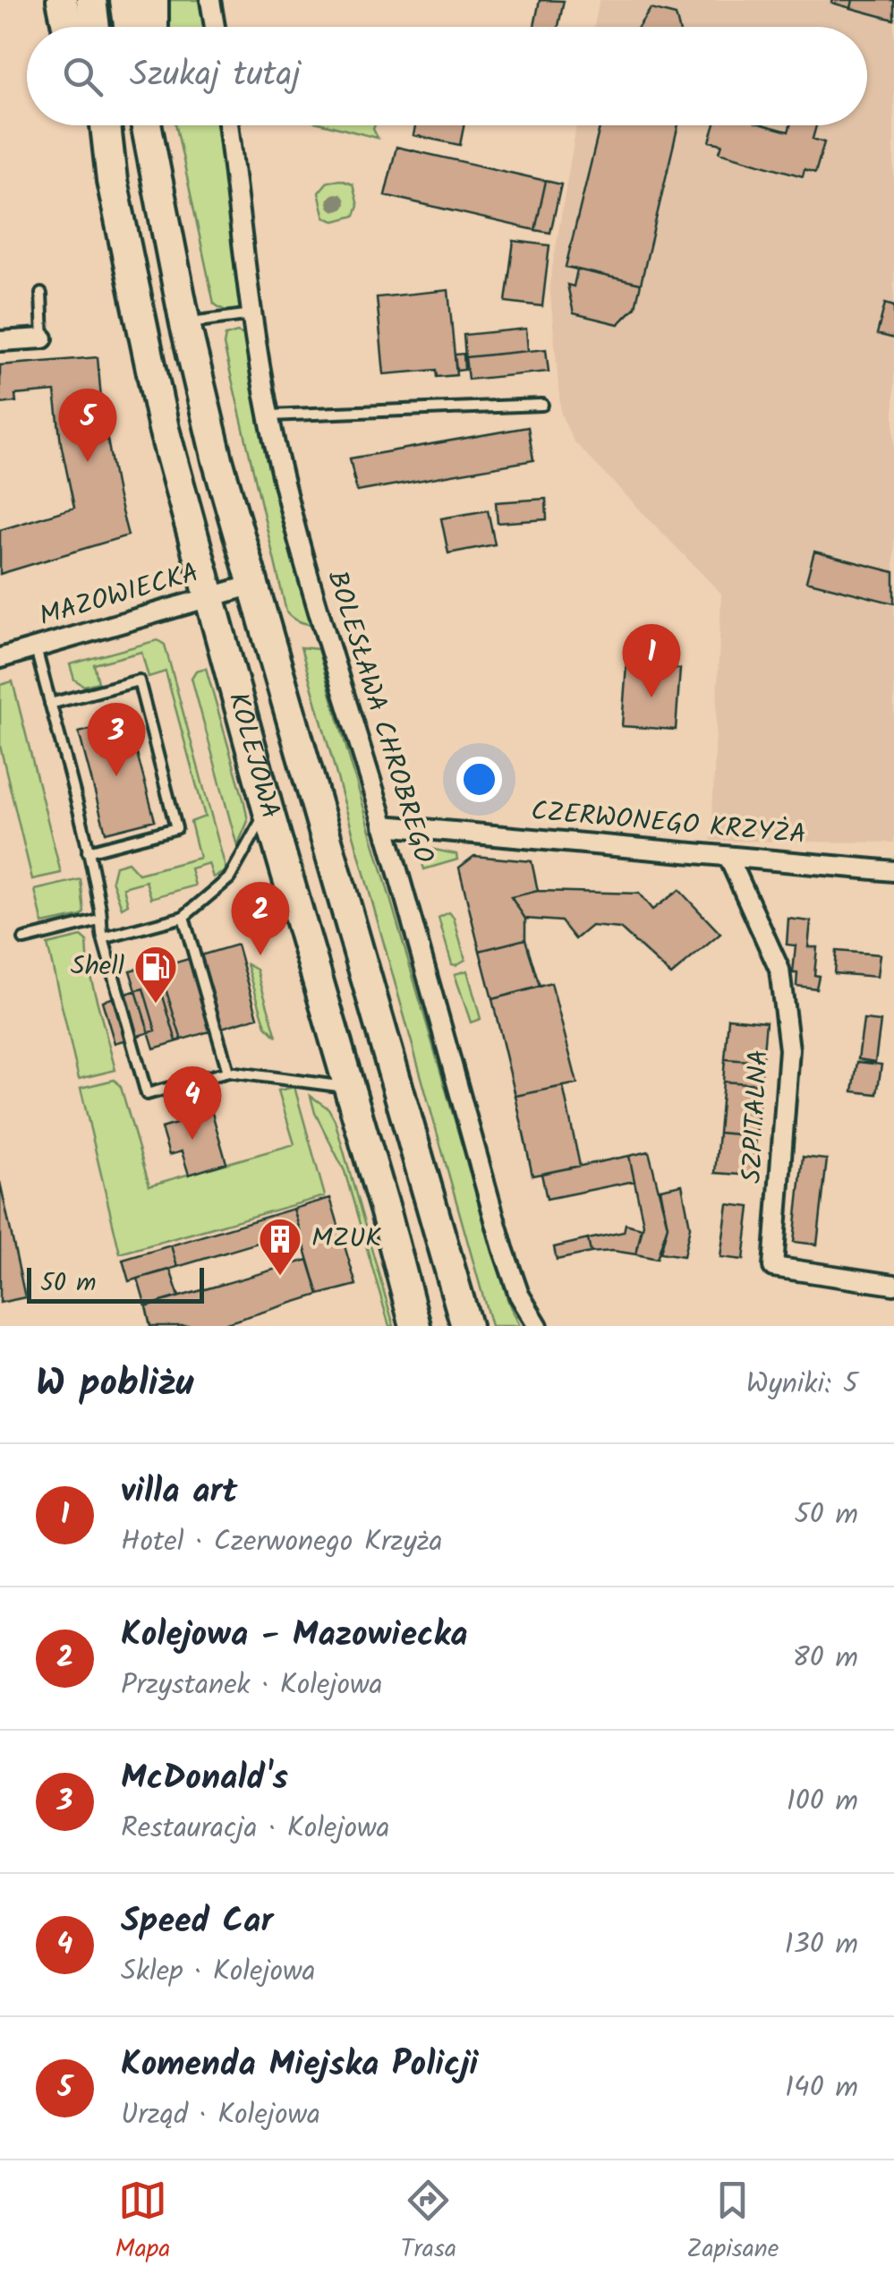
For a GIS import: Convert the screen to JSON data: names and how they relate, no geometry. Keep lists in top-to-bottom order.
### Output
{
  "streets": {
    "main road": ["KOLEJOWA"],
    "street": [
      "MAZOWIECKA",
      "BOLESŁAWA CHROBREGO",
      "CZERWONEGO KRZYŻA",
      "SZPITALNA"
    ]
  },
  "crossings": [
    ["MAZOWIECKA", "KOLEJOWA"],
    ["BOLESŁAWA CHROBREGO", "CZERWONEGO KRZYŻA"],
    ["CZERWONEGO KRZYŻA", "SZPITALNA"]
  ],
  "places": {
    "fuel station": ["Shell"],
    "building": ["MZUK"]
  },
  "scale_bar": "50 m",
  "page": {
    "search": "Szukaj tutaj",
    "pins": [
      "5",
      "1",
      "3",
      "2",
      "4"
    ],
    "scale": "50 m",
    "heading": ["W pobliżu", "Wyniki: 5"],
    "list": [
      {
        "mark": "1",
        "name": "villa art",
        "note": "Hotel · Czerwonego Krzyża",
        "value": "50 m"
      },
      {
        "mark": "2",
        "name": "Kolejowa - Mazowiecka",
        "note": "Przystanek · Kolejowa",
        "value": "80 m"
      },
      {
        "mark": "3",
        "name": "McDonald's",
        "note": "Restauracja · Kolejowa",
        "value": "100 m"
      },
      {
        "mark": "4",
        "name": "Speed Car",
        "note": "Sklep · Kolejowa",
        "value": "130 m"
      },
      {
        "mark": "5",
        "name": "Komenda Miejska Policji",
        "note": "Urząd · Kolejowa",
        "value": "140 m"
      }
    ],
    "nav": ["Mapa", "Trasa", "Zapisane"]
  }
}
